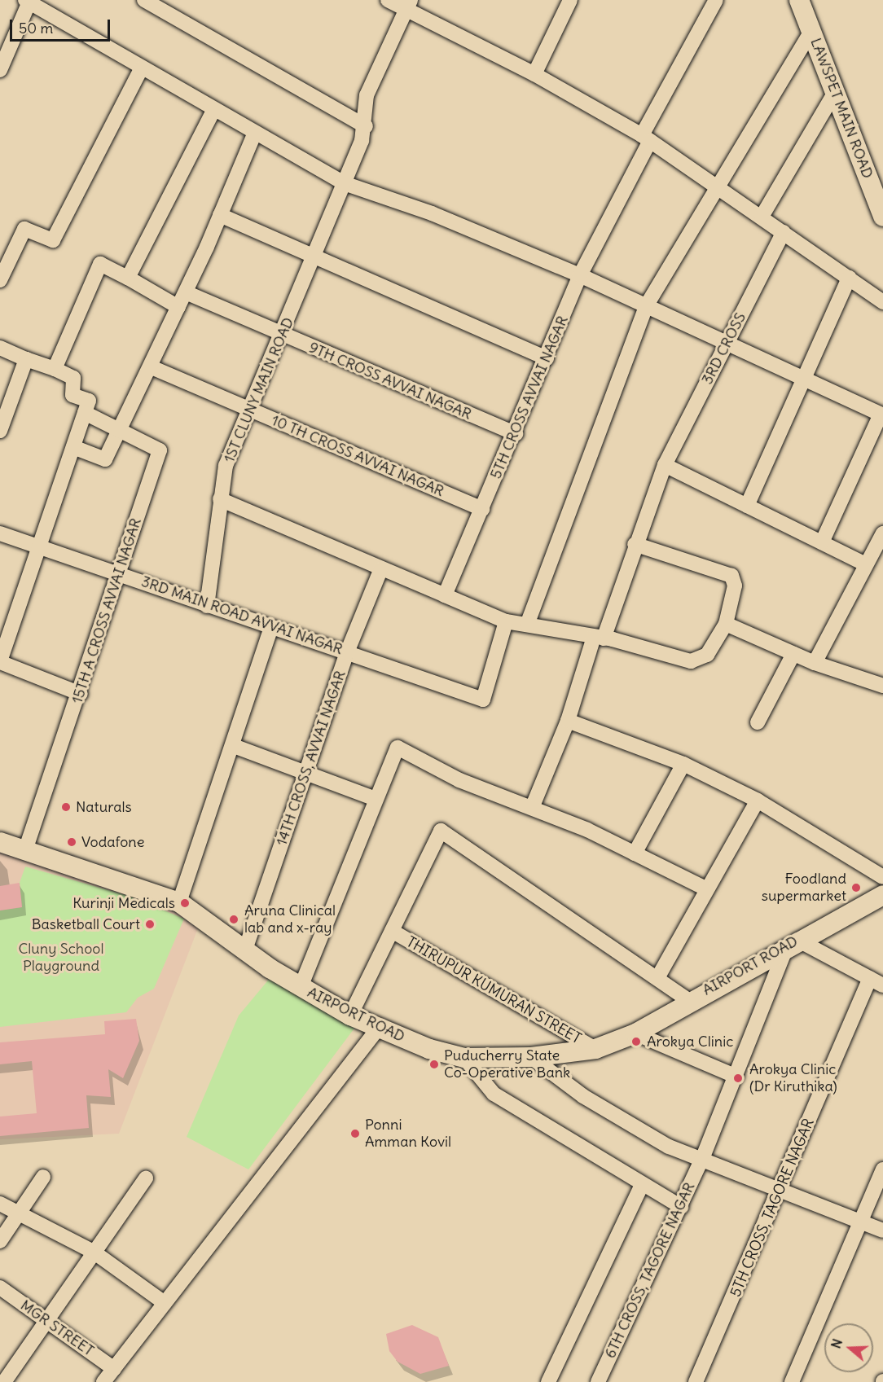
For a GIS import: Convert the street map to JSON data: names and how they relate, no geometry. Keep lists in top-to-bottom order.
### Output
{
  "streets": {
    "street": [
      "LAWSPET MAIN ROAD",
      "3RD CROSS",
      "9TH CROSS AVVAI NAGAR",
      "1ST CLUNY MAIN ROAD",
      "5TH CROSS AVVAI NAGAR",
      "10 TH CROSS AVVAI NAGAR",
      "15TH A CROSS AVVAI NAGAR",
      "3RD MAIN ROAD AVVAI NAGAR",
      "14TH CROSS, AVVAI NAGAR",
      "AIRPORT ROAD",
      "THIRUPUR KUMURAN STREET",
      "5TH CROSS, TAGORE NAGAR",
      "6TH CROSS, TAGORE NAGAR",
      "MGR STREET"
    ]
  },
  "crossings": [
    ["9TH CROSS AVVAI NAGAR", "1ST CLUNY MAIN ROAD"],
    ["9TH CROSS AVVAI NAGAR", "5TH CROSS AVVAI NAGAR"],
    ["1ST CLUNY MAIN ROAD", "10 TH CROSS AVVAI NAGAR"],
    ["1ST CLUNY MAIN ROAD", "3RD MAIN ROAD AVVAI NAGAR"],
    ["5TH CROSS AVVAI NAGAR", "10 TH CROSS AVVAI NAGAR"],
    ["15TH A CROSS AVVAI NAGAR", "3RD MAIN ROAD AVVAI NAGAR"],
    ["15TH A CROSS AVVAI NAGAR", "AIRPORT ROAD"],
    ["3RD MAIN ROAD AVVAI NAGAR", "14TH CROSS, AVVAI NAGAR"],
    ["14TH CROSS, AVVAI NAGAR", "AIRPORT ROAD"],
    ["AIRPORT ROAD", "THIRUPUR KUMURAN STREET"],
    ["AIRPORT ROAD", "6TH CROSS, TAGORE NAGAR"]
  ],
  "parks": ["Cluny School Playground"],
  "places": [
    "Naturals",
    "Vodafone",
    "Foodland supermarket",
    "Kurinji Medicals",
    "Aruna Clinical lab and x-ray",
    "Basketball Court",
    "Arokya Clinic",
    "Puducherry State Co-Operative Bank",
    "Arokya Clinic (Dr Kiruthika)",
    "Ponni Amman Kovil"
  ],
  "scale_bar": "50 m",
  "north": "left"
}
